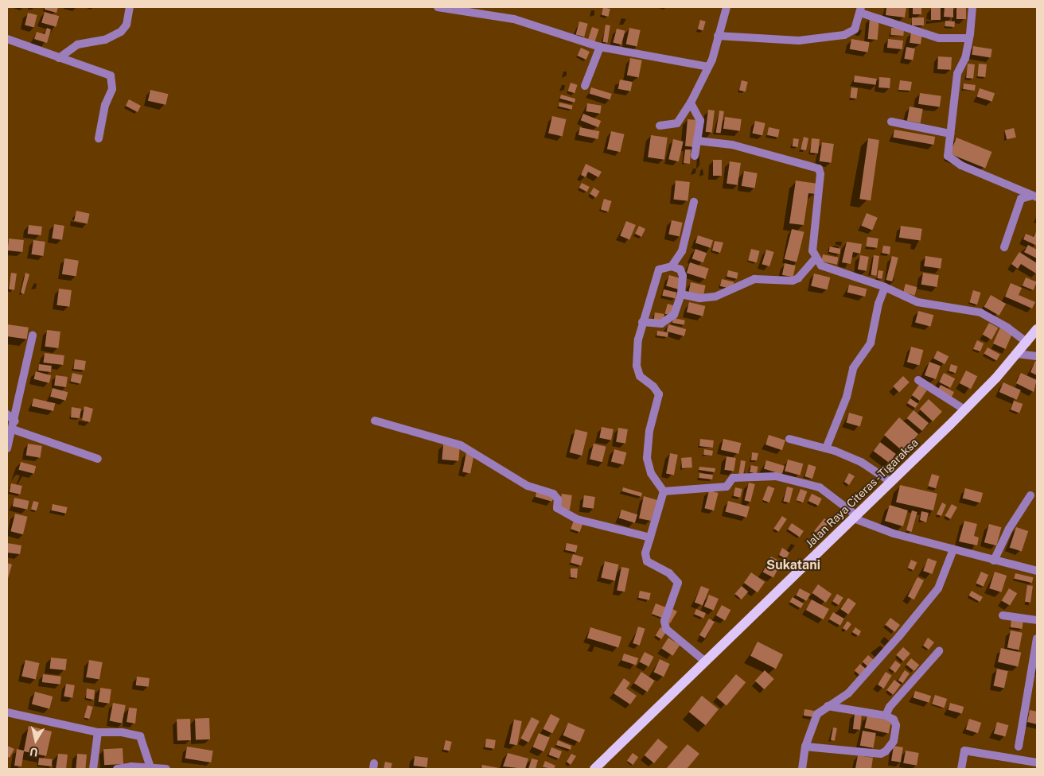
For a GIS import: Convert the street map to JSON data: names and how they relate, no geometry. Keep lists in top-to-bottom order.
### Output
{
  "streets": {
    "main road": ["Jalan Raya Citeras - Tigaraksa"]
  },
  "districts": ["Sukatani"],
  "north": "bottom"
}
